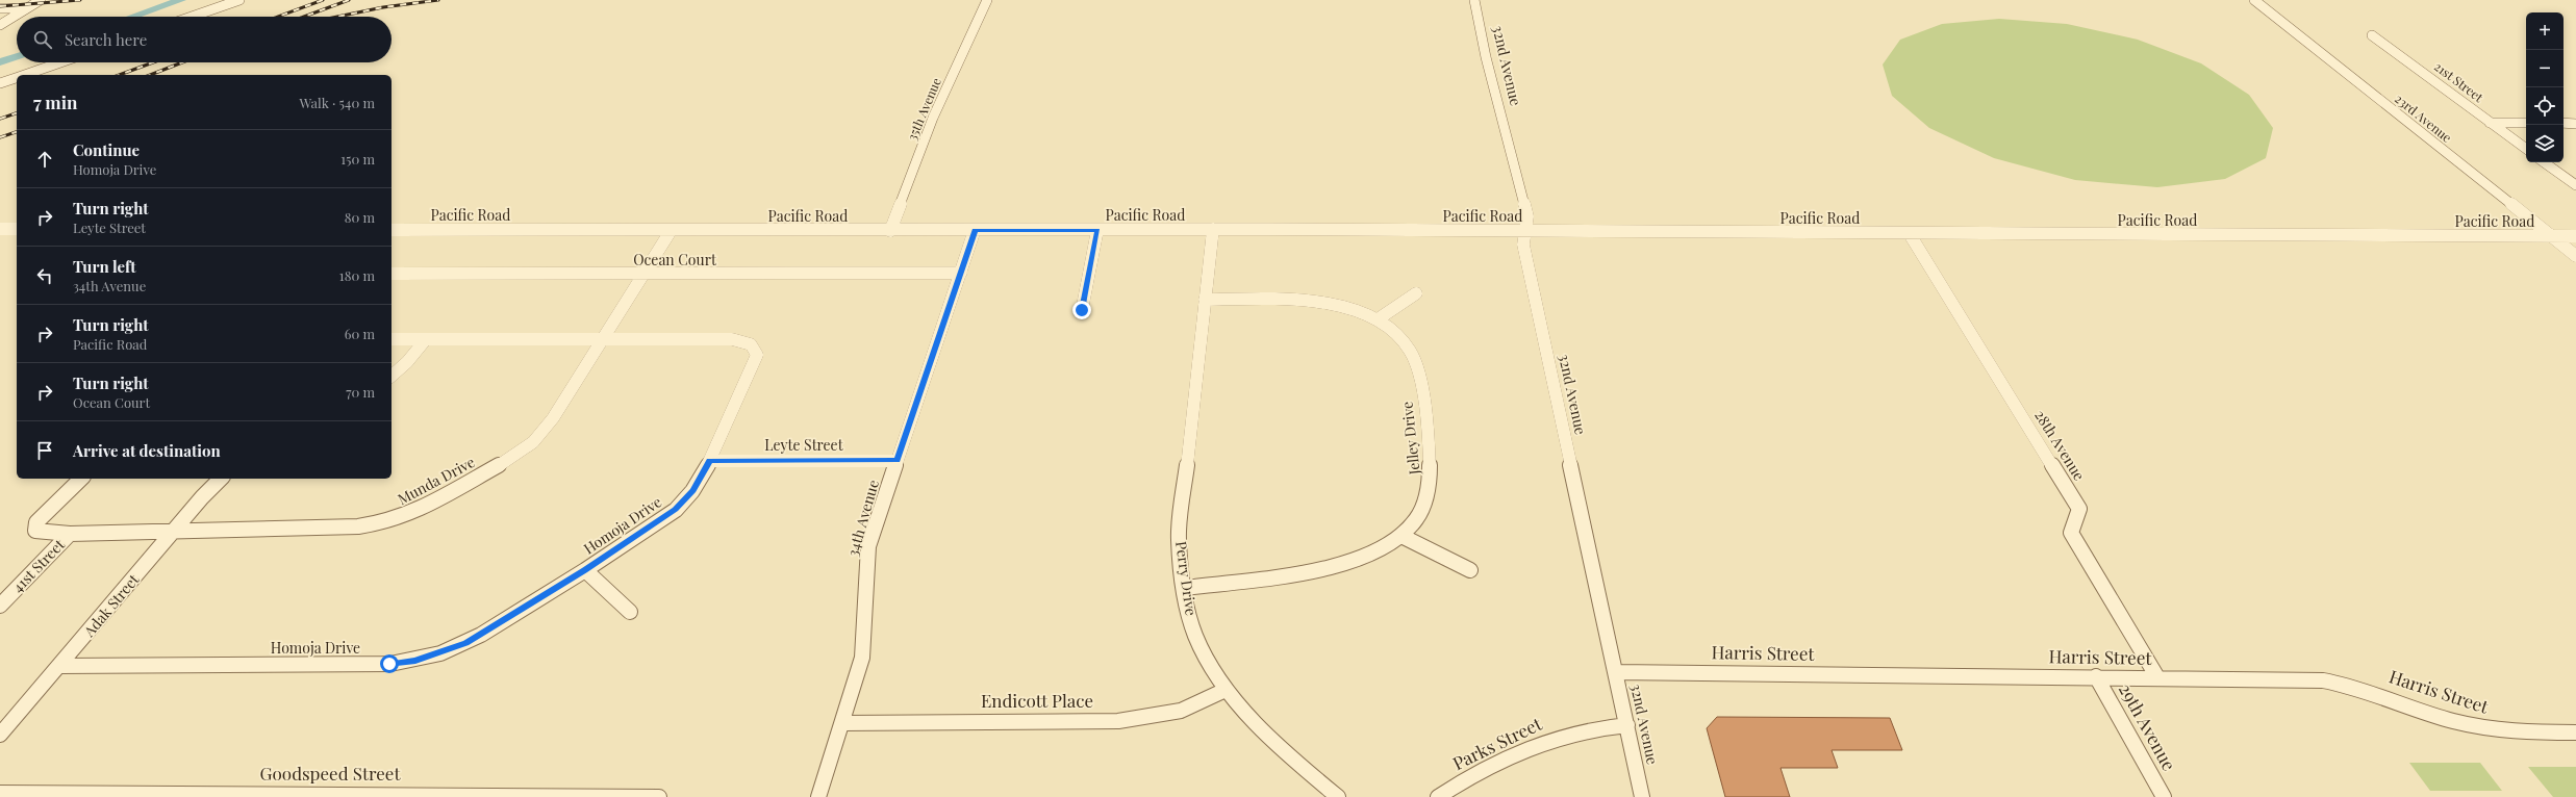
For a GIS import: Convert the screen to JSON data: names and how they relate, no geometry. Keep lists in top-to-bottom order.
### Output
{
  "streets": {
    "street": [
      "32nd Avenue",
      "21st Street",
      "35th Avenue",
      "23rd Avenue",
      "Pacific Road",
      "Ocean Court",
      "Jelley Drive",
      "Leyte Street",
      "28th Avenue",
      "Munda Drive",
      "34th Avenue",
      "Homoja Drive",
      "41st Street",
      "Perry Drive",
      "Adak Street",
      "Harris Street",
      "Endicott Place",
      "29th Avenue",
      "Parks Street",
      "Goodspeed Street"
    ]
  },
  "crossings": [
    ["32nd Avenue", "Pacific Road"],
    ["32nd Avenue", "Harris Street"],
    ["32nd Avenue", "Parks Street"],
    ["35th Avenue", "Pacific Road"],
    ["23rd Avenue", "Pacific Road"],
    ["Pacific Road", "28th Avenue"],
    ["Pacific Road", "Munda Drive"],
    ["Pacific Road", "34th Avenue"],
    ["Pacific Road", "Perry Drive"],
    ["Ocean Court", "Munda Drive"],
    ["Ocean Court", "34th Avenue"],
    ["Jelley Drive", "Perry Drive"],
    ["Leyte Street", "34th Avenue"],
    ["Leyte Street", "Homoja Drive"],
    ["28th Avenue", "Harris Street"],
    ["Munda Drive", "Homoja Drive"],
    ["Munda Drive", "41st Street"],
    ["Munda Drive", "Adak Street"],
    ["34th Avenue", "Endicott Place"],
    ["Homoja Drive", "Adak Street"],
    ["Perry Drive", "Endicott Place"],
    ["Harris Street", "29th Avenue"]
  ],
  "page": {
    "map_buttons": ["+", "−"],
    "search": "Search here",
    "heading": ["7 min", "Walk · 540 m"],
    "list": [
      ["Continue", "Homoja Drive", "150 m"],
      ["Turn right", "Leyte Street", "80 m"],
      ["Turn left", "34th Avenue", "180 m"],
      ["Turn right", "Pacific Road", "60 m"],
      ["Turn right", "Ocean Court", "70 m"],
      "Arrive at destination"
    ]
  }
}
